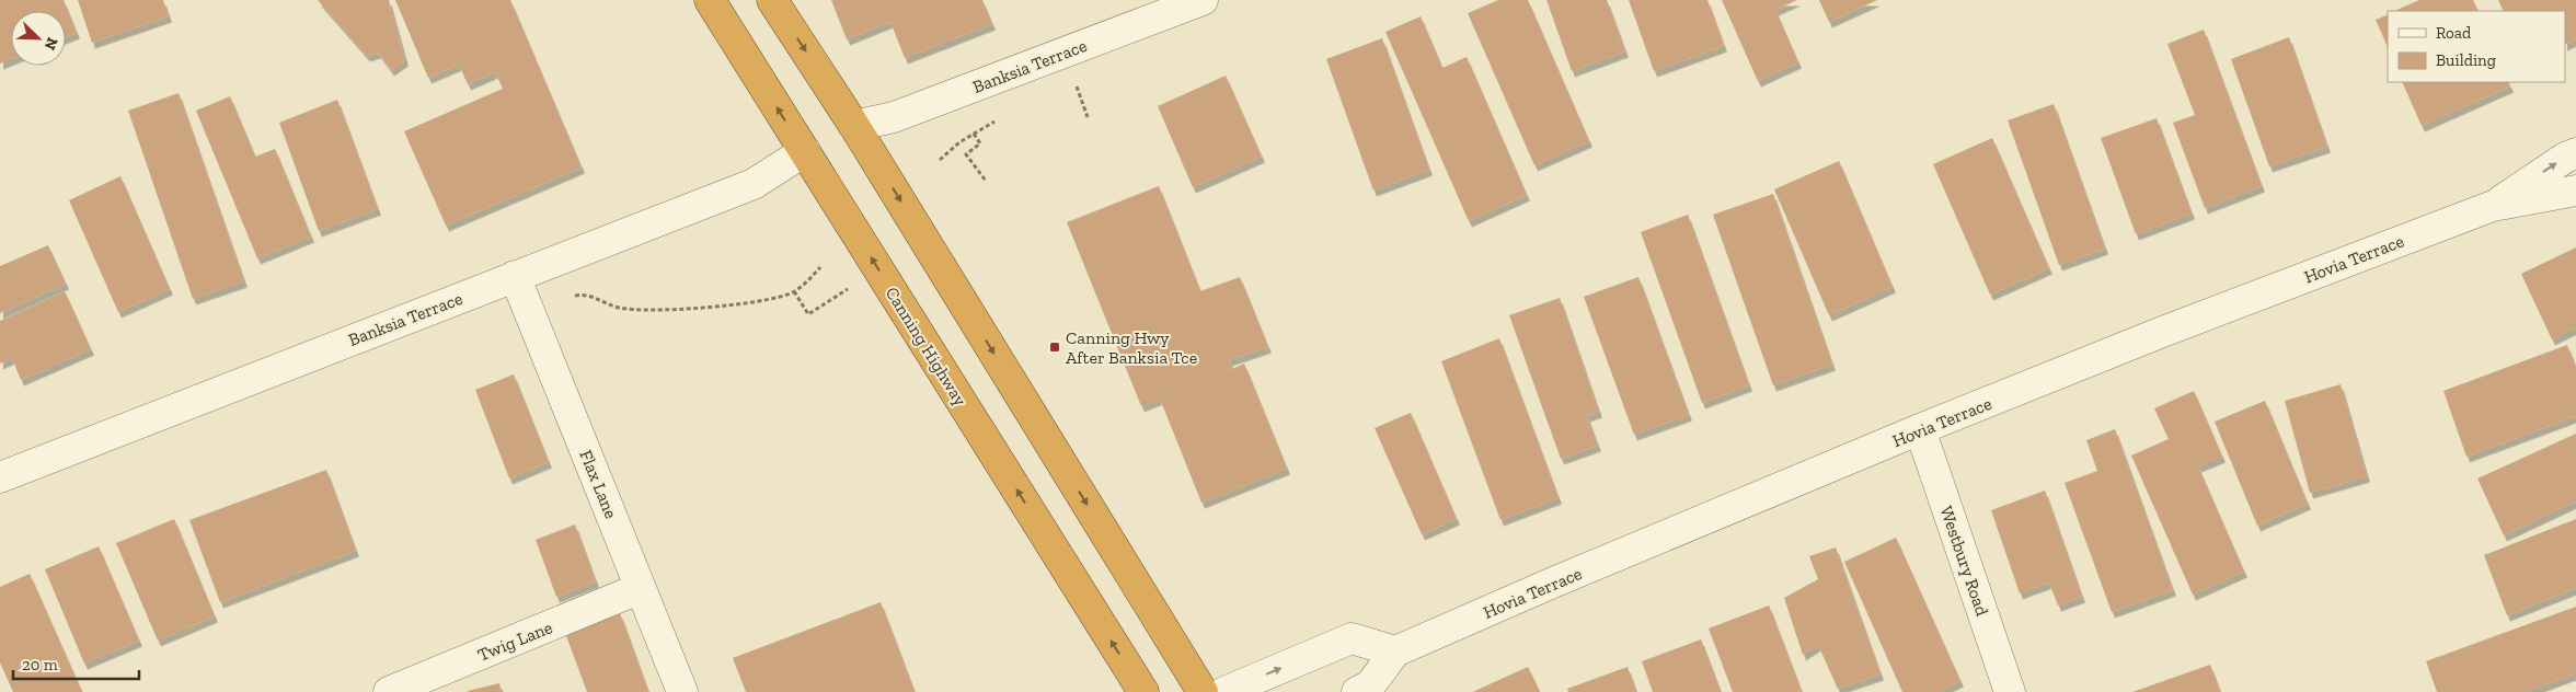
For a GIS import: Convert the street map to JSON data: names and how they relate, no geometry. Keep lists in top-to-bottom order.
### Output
{
  "streets": {
    "highway": ["Canning Highway"],
    "street": [
      "Banksia Terrace",
      "Hovia Terrace",
      "Flax Lane",
      "Westbury Road",
      "Twig Lane"
    ]
  },
  "crossings": [
    ["Banksia Terrace", "Canning Highway"],
    ["Banksia Terrace", "Flax Lane"],
    ["Hovia Terrace", "Westbury Road"],
    ["Flax Lane", "Twig Lane"]
  ],
  "places": {
    "transit": ["Canning Hwy After Banksia Tce"]
  },
  "legend": ["Road", "Building"],
  "scale_bar": "20 m",
  "north": "bottom right"
}
